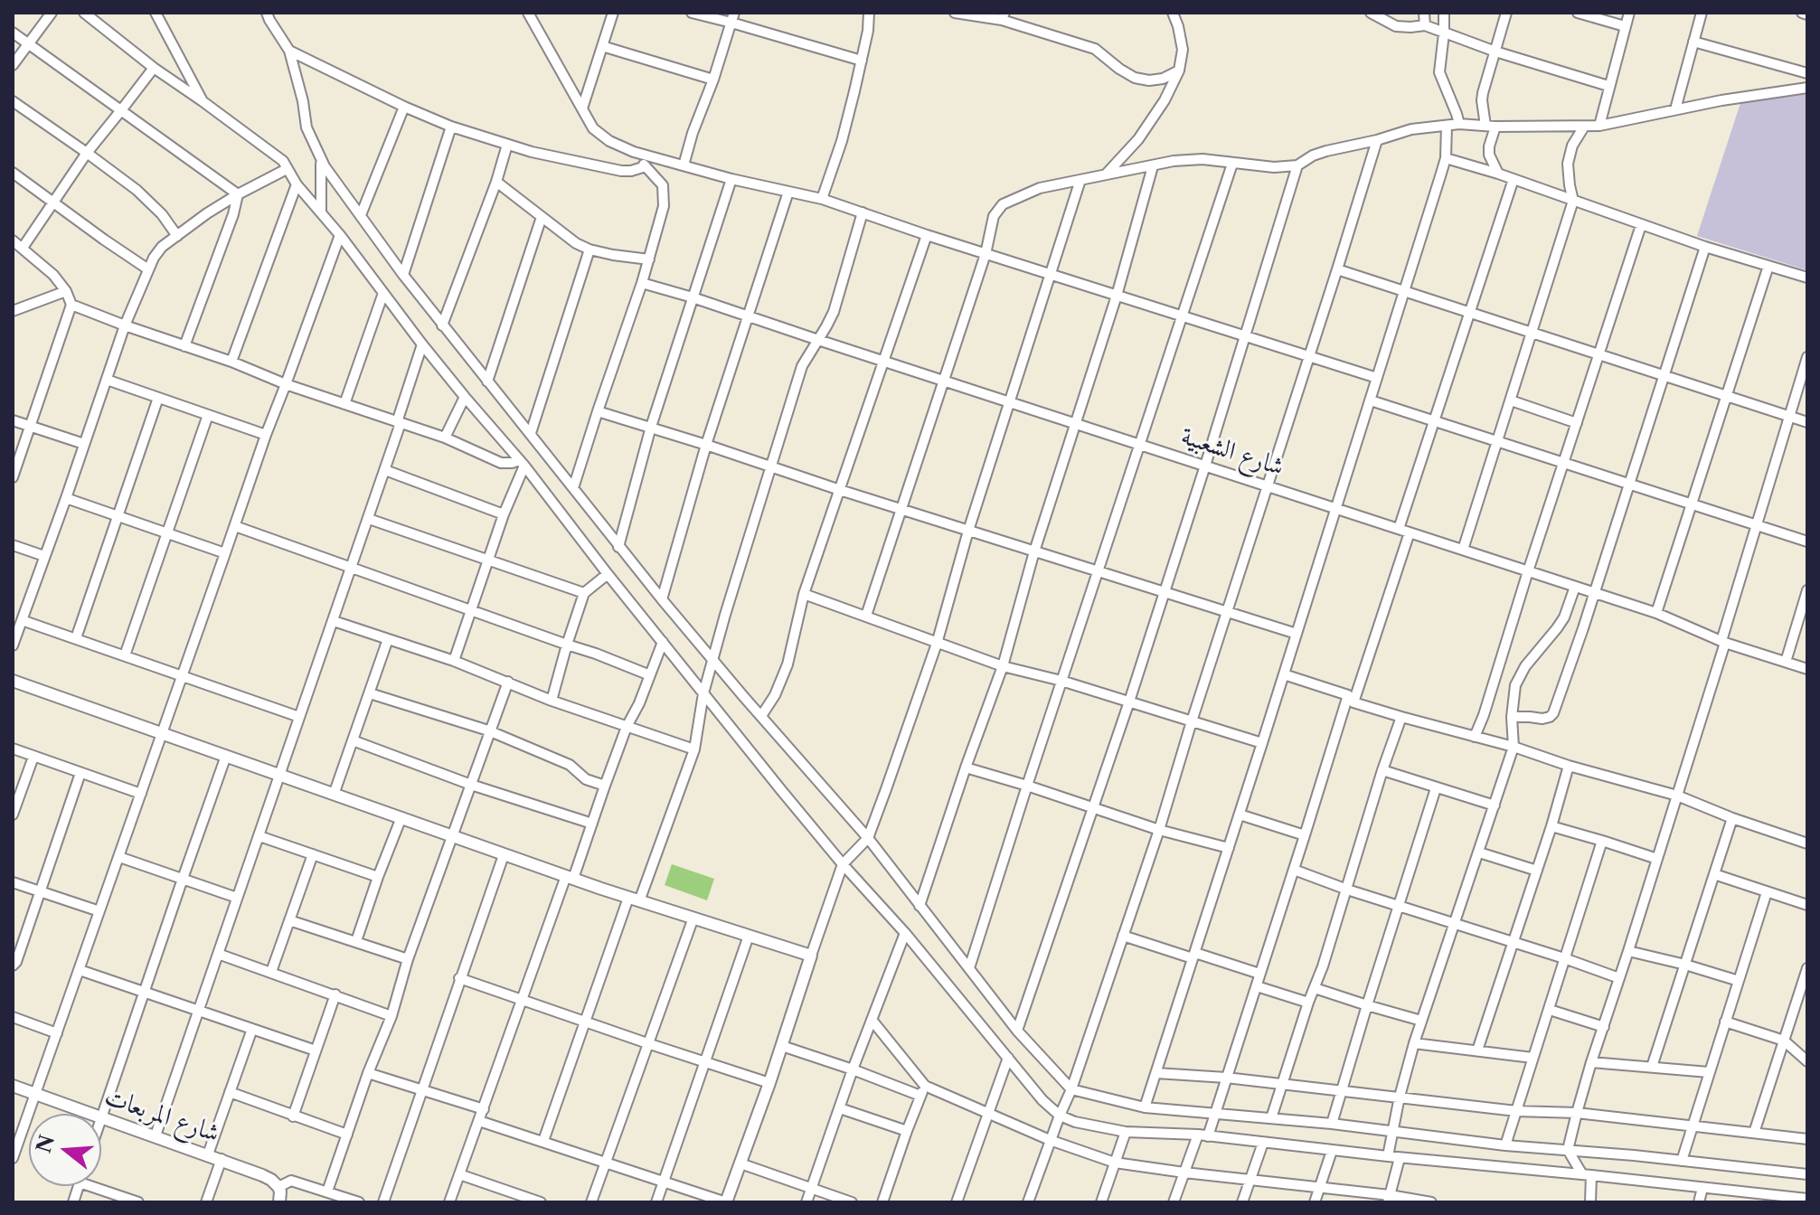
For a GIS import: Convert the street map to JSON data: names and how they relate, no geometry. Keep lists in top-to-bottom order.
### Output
{
  "streets": {
    "street": ["شارع الشعبية", "شارع المربعات"]
  },
  "north": "left"
}
